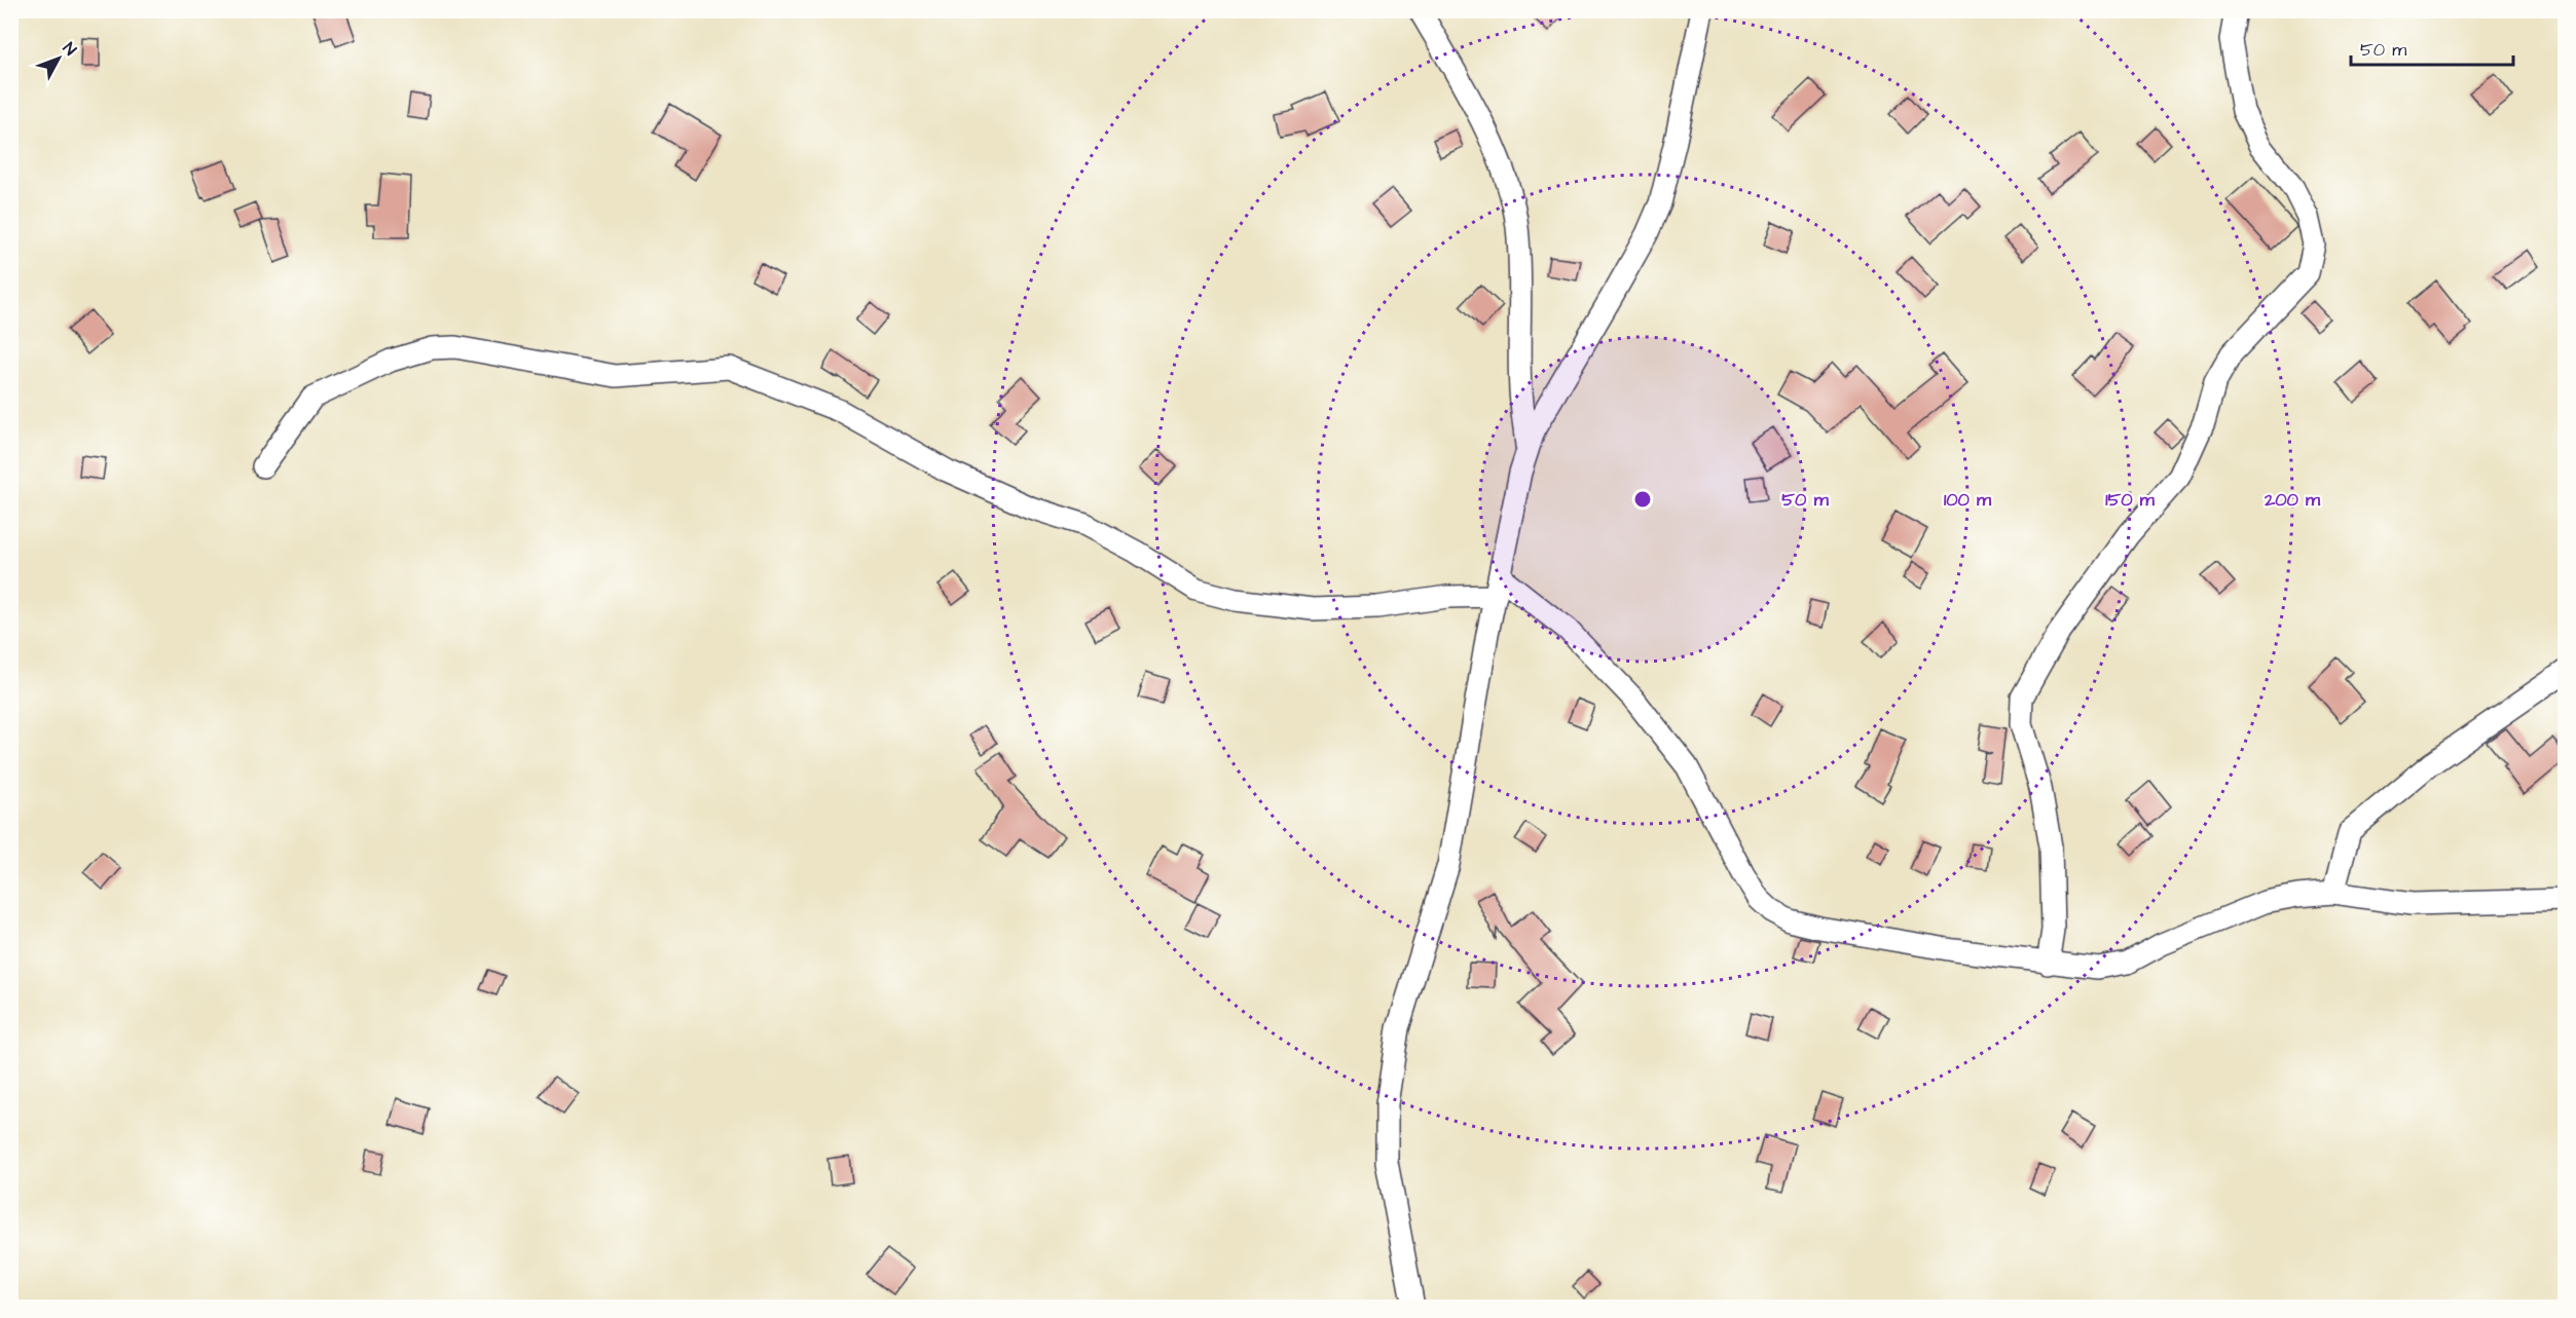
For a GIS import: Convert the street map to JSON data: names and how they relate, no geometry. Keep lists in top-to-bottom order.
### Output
{
  "scale_bar": "50 m",
  "north": "top right",
  "rings": [
    "50 m",
    "100 m",
    "150 m",
    "200 m"
  ]
}
